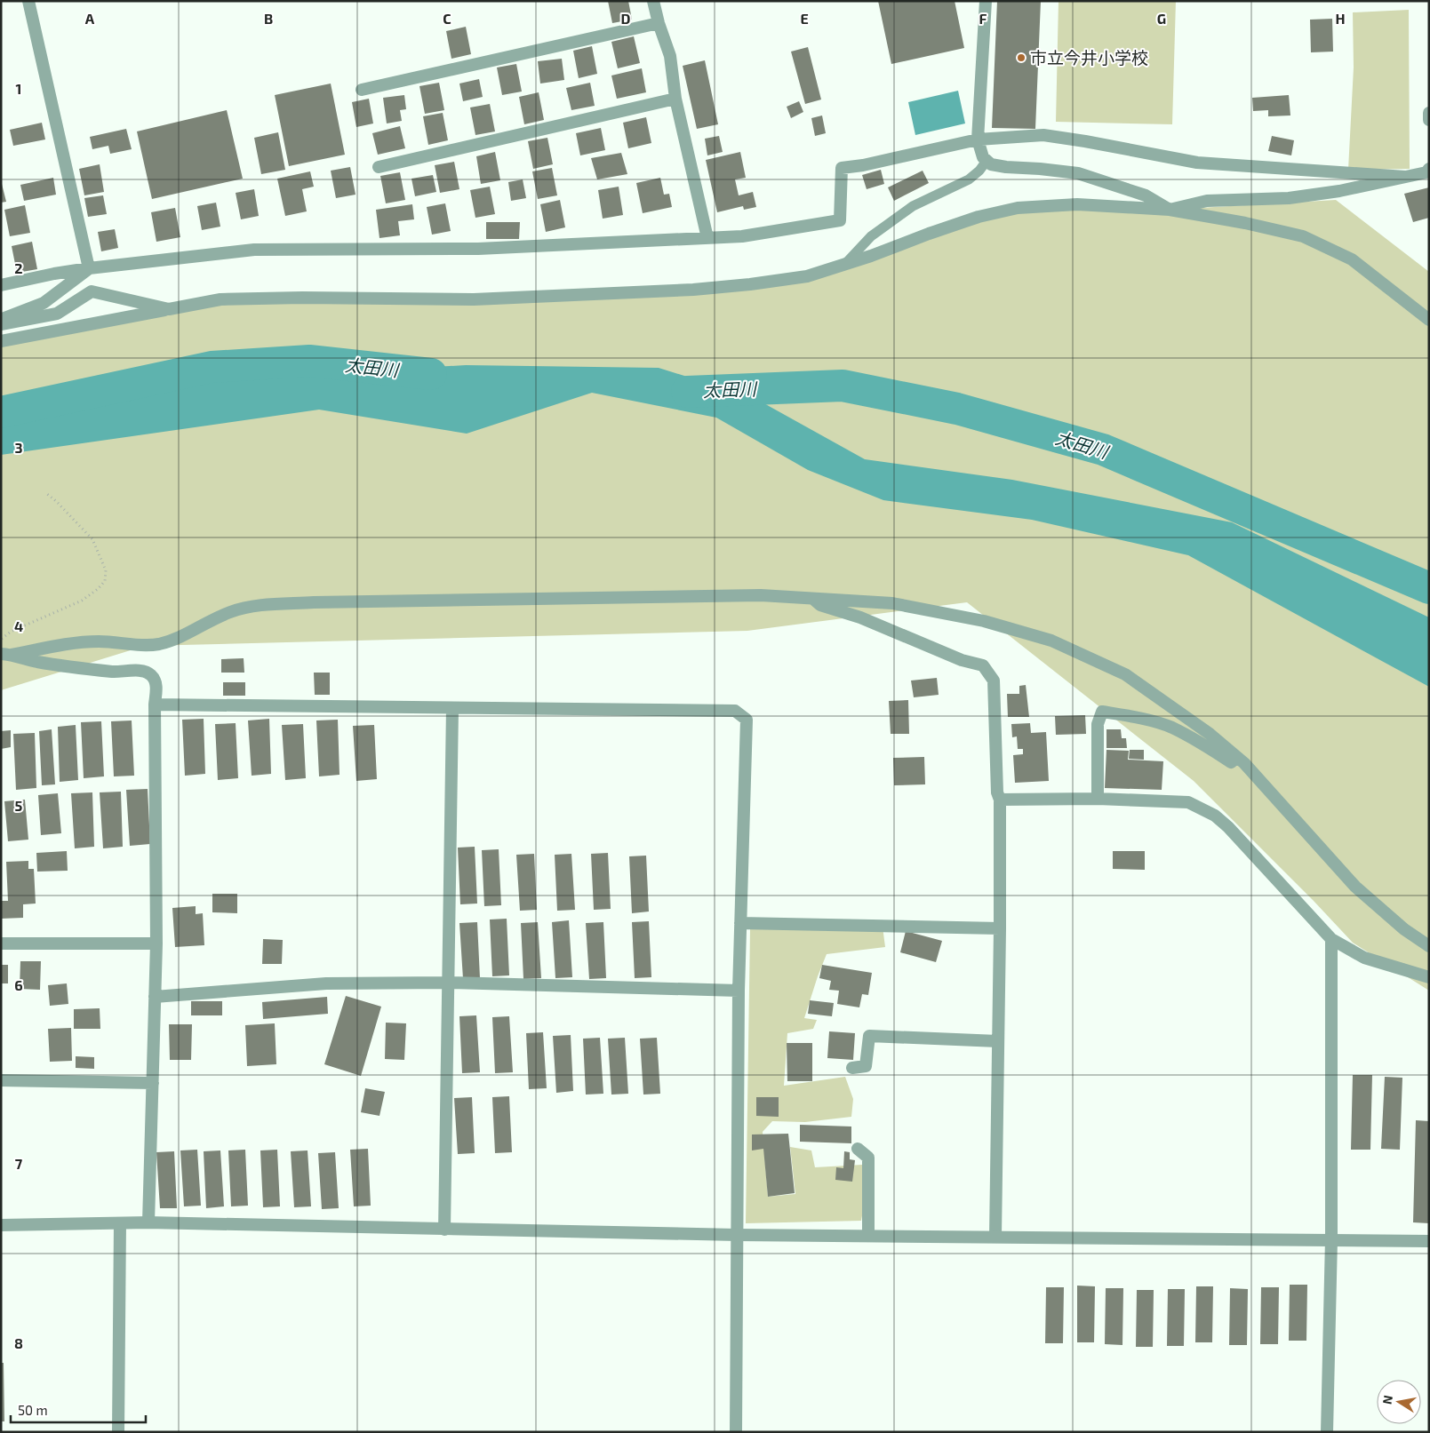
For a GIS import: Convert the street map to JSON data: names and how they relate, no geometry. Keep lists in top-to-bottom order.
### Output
{
  "water": ["太田川"],
  "places": ["市立今井小学校"],
  "scale_bar": "50 m",
  "north": "left",
  "grid": {
    "columns": [
      "A",
      "B",
      "C",
      "D",
      "E",
      "F",
      "G",
      "H"
    ],
    "rows": [
      "1",
      "2",
      "3",
      "4",
      "5",
      "6",
      "7",
      "8"
    ]
  }
}
